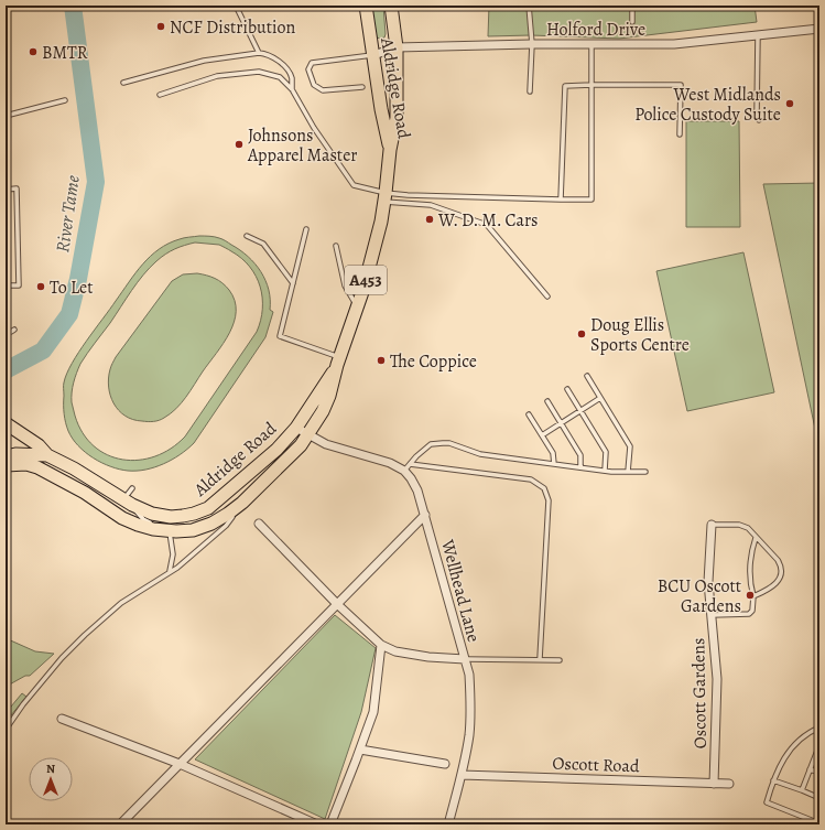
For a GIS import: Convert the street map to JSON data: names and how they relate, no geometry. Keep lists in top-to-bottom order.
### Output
{
  "streets": {
    "main road": ["Aldridge Road", "A453"],
    "street": [
      "Holford Drive",
      "Wellhead Lane",
      "Oscott Gardens",
      "Oscott Road"
    ]
  },
  "crossings": [
    ["Holford Drive", "Aldridge Road"],
    ["Aldridge Road", "Wellhead Lane"],
    ["Wellhead Lane", "Oscott Road"],
    ["Oscott Gardens", "Oscott Road"]
  ],
  "water": ["River Tame"],
  "places": [
    "NCF Distribution",
    "BMTR",
    "West Midlands Police Custody Suite",
    "Johnsons Apparel Master",
    "W. D. M. Cars",
    "To Let",
    "Doug Ellis Sports Centre",
    "The Coppice",
    "BCU Oscott Gardens"
  ],
  "north": "top"
}
